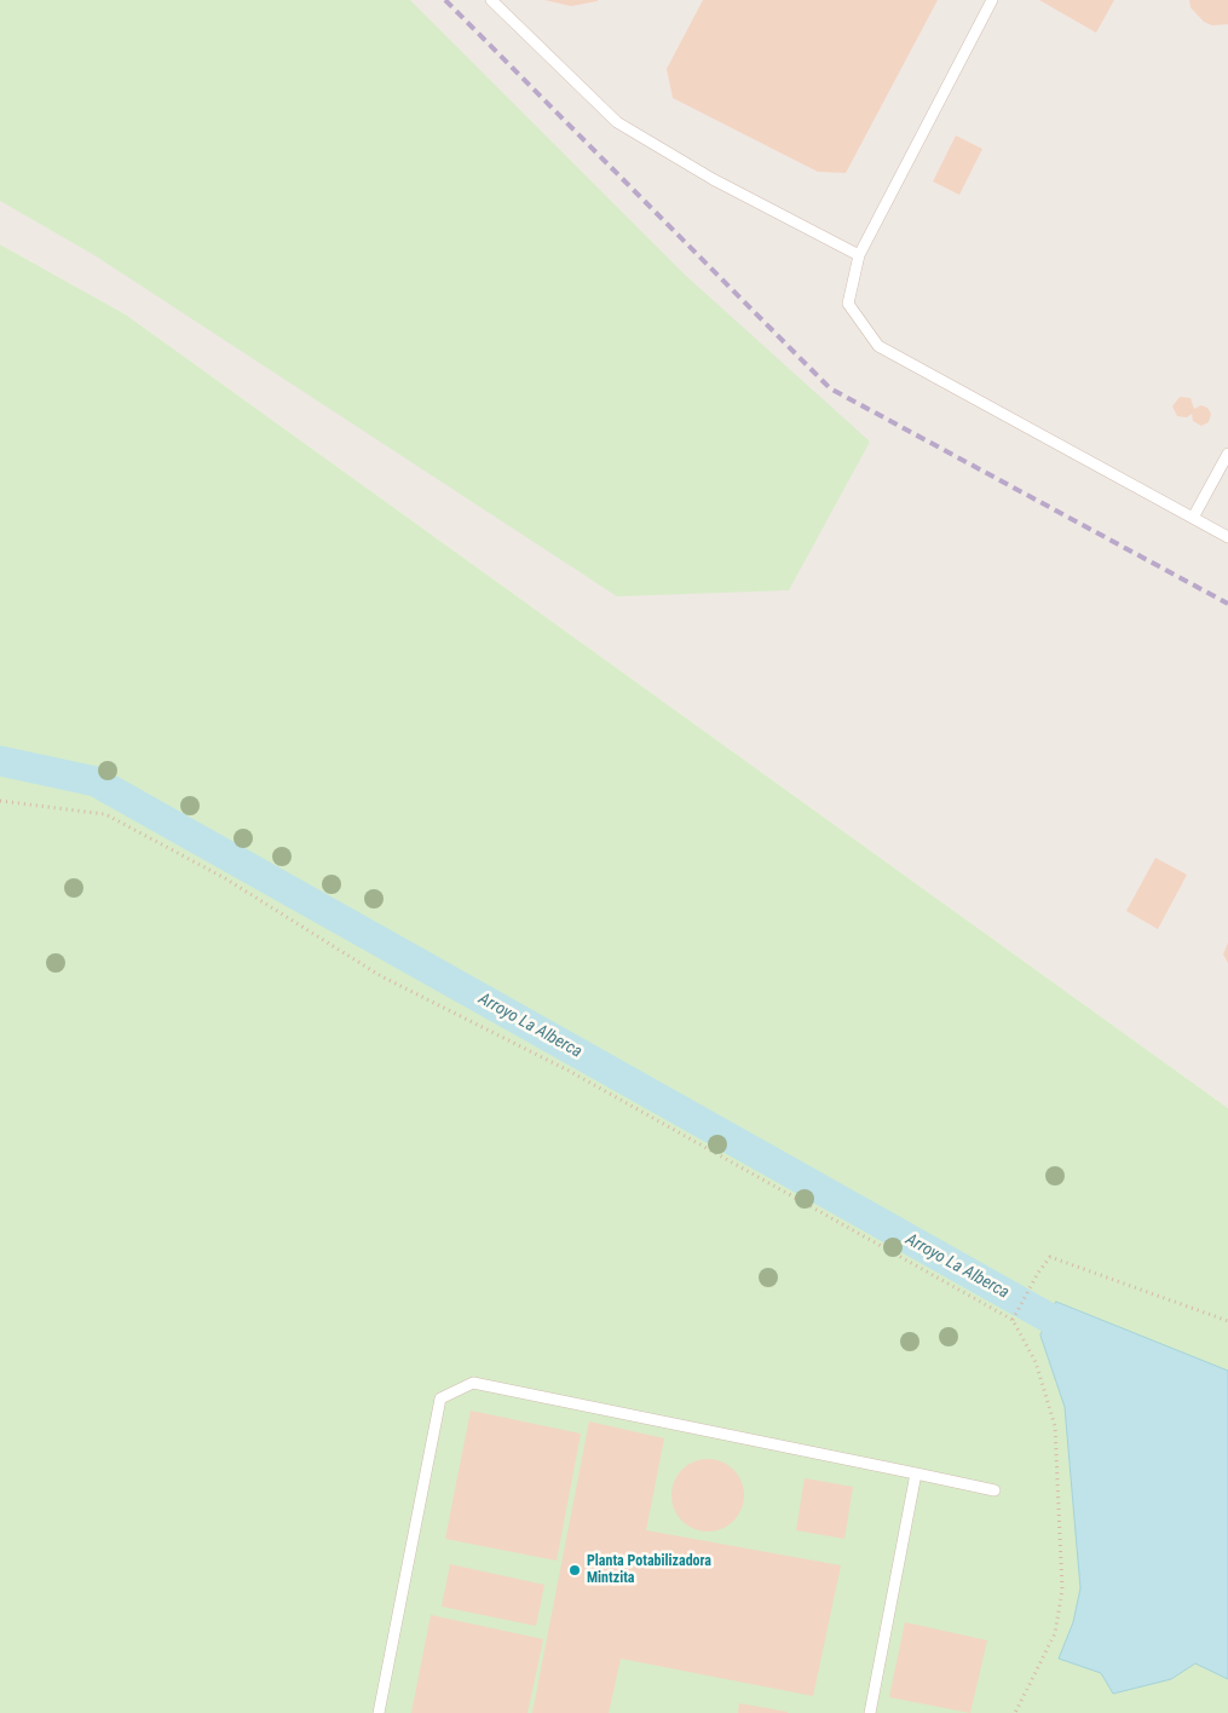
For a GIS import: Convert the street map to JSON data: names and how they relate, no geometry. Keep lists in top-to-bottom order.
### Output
{
  "water": ["Arroyo La Alberca"],
  "places": ["Planta Potabilizadora Mintzita"]
}
